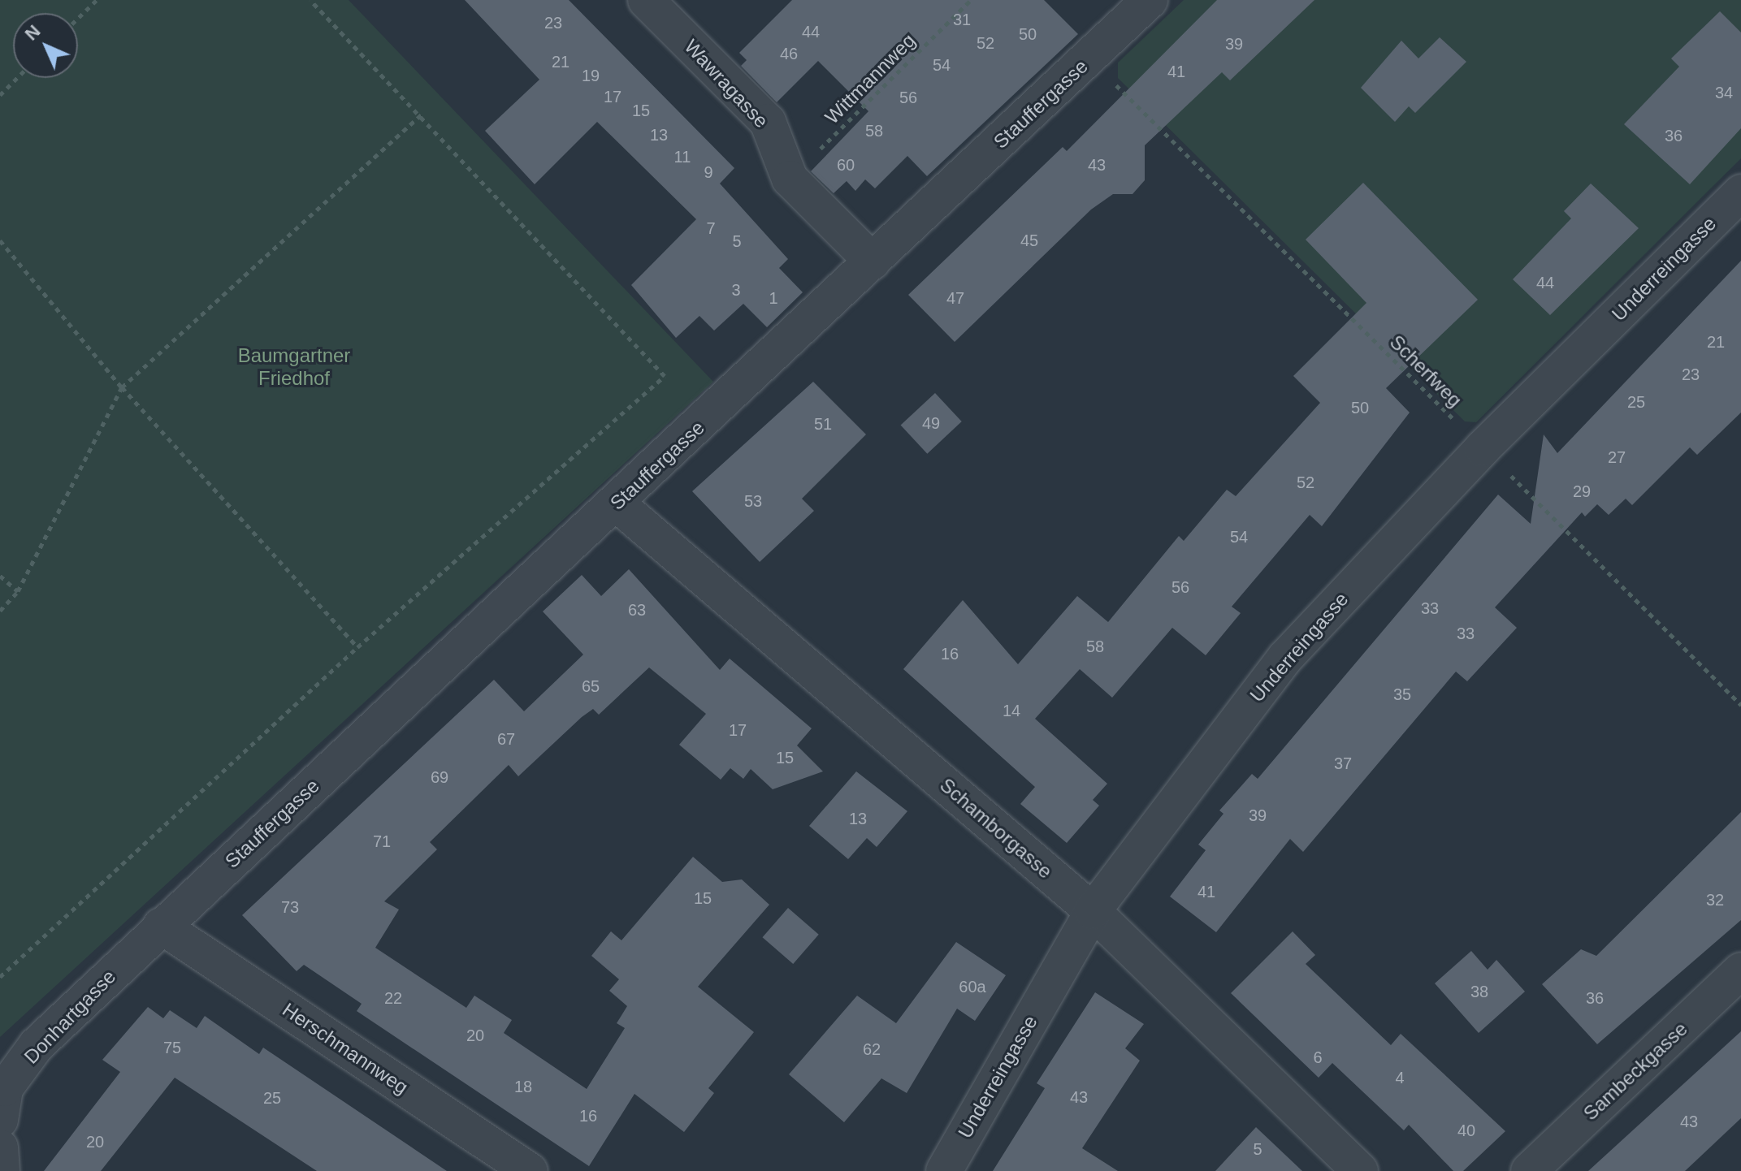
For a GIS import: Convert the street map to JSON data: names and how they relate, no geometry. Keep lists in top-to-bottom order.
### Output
{
  "streets": {
    "street": [
      "Wawragasse",
      "Stauffergasse",
      "Underreingasse",
      "Schamborgasse",
      "Donhartgasse",
      "Herschmannweg",
      "Sambeckgasse"
    ],
    "path": ["Wittmannweg", "Scherfweg"]
  },
  "crossings": [
    ["Wittmannweg", "Wawragasse"],
    ["Wawragasse", "Stauffergasse"],
    ["Stauffergasse", "Scherfweg"],
    ["Stauffergasse", "Schamborgasse"],
    ["Stauffergasse", "Donhartgasse"],
    ["Stauffergasse", "Herschmannweg"],
    ["Underreingasse", "Scherfweg"],
    ["Underreingasse", "Schamborgasse"],
    ["Donhartgasse", "Herschmannweg"]
  ],
  "parks": ["Baumgartner Friedhof"],
  "house_numbers": [
    "31",
    "23",
    "44",
    "50",
    "52",
    "39",
    "46",
    "21",
    "54",
    "41",
    "19",
    "34",
    "17",
    "56",
    "15",
    "58",
    "13",
    "36",
    "11",
    "60",
    "43",
    "9",
    "7",
    "45",
    "5",
    "44",
    "3",
    "1",
    "47",
    "21",
    "23",
    "25",
    "50",
    "49",
    "51",
    "27",
    "52",
    "29",
    "53",
    "54",
    "56",
    "33",
    "63",
    "33",
    "58",
    "16",
    "65",
    "35",
    "14",
    "17",
    "67",
    "15",
    "37",
    "69",
    "39",
    "13",
    "71",
    "41",
    "15",
    "32",
    "73",
    "60a",
    "38",
    "22",
    "36",
    "20",
    "75",
    "62",
    "6",
    "4",
    "18",
    "43",
    "25",
    "16",
    "43",
    "40",
    "20",
    "5"
  ],
  "north": "top left"
}
